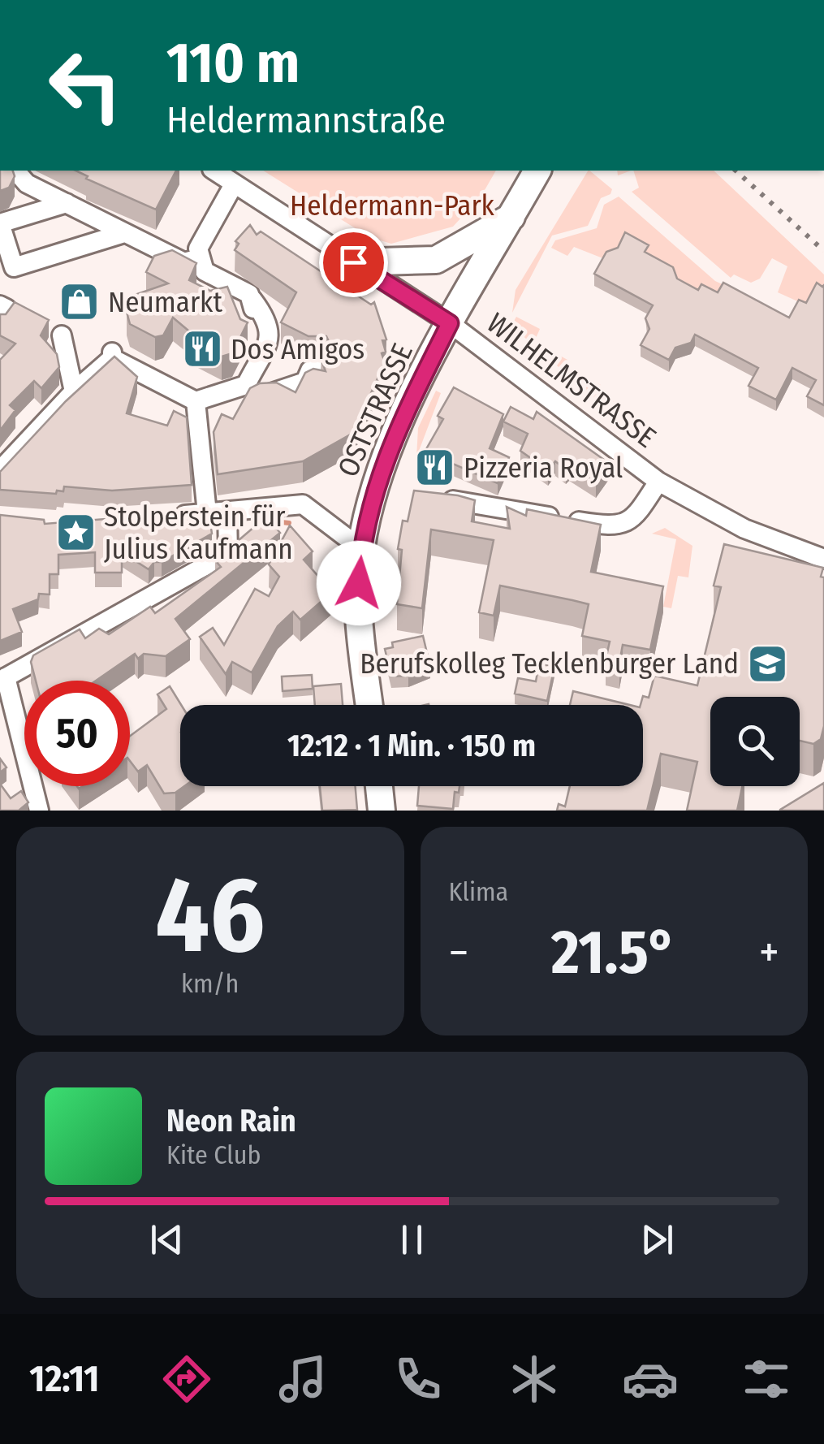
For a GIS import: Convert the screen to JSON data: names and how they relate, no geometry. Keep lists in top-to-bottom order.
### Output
{
  "streets": {
    "main road": ["OSTSTRASSE"],
    "street": ["WILHELMSTRASSE"]
  },
  "crossings": [
    ["WILHELMSTRASSE", "OSTSTRASSE"]
  ],
  "parks": ["Heldermann-Park"],
  "places": {
    "shop": ["Neumarkt"],
    "restaurant": ["Dos Amigos", "Pizzeria Royal"],
    "place": ["Stolperstein für Julius Kaufmann"],
    "school or university": ["Berufskolleg Tecklenburger Land"]
  },
  "page": {
    "turn": ["110 m", "Heldermannstraße"],
    "limit": "50",
    "trip": "12:12 · 1 Min. · 150 m",
    "tile": [
      ["46", "km/h"],
      "Klima"
    ],
    "heat": ["−", "21.5°", "+"],
    "song": ["Neon Rain", "Kite Club"],
    "tabs": "12:11"
  }
}
